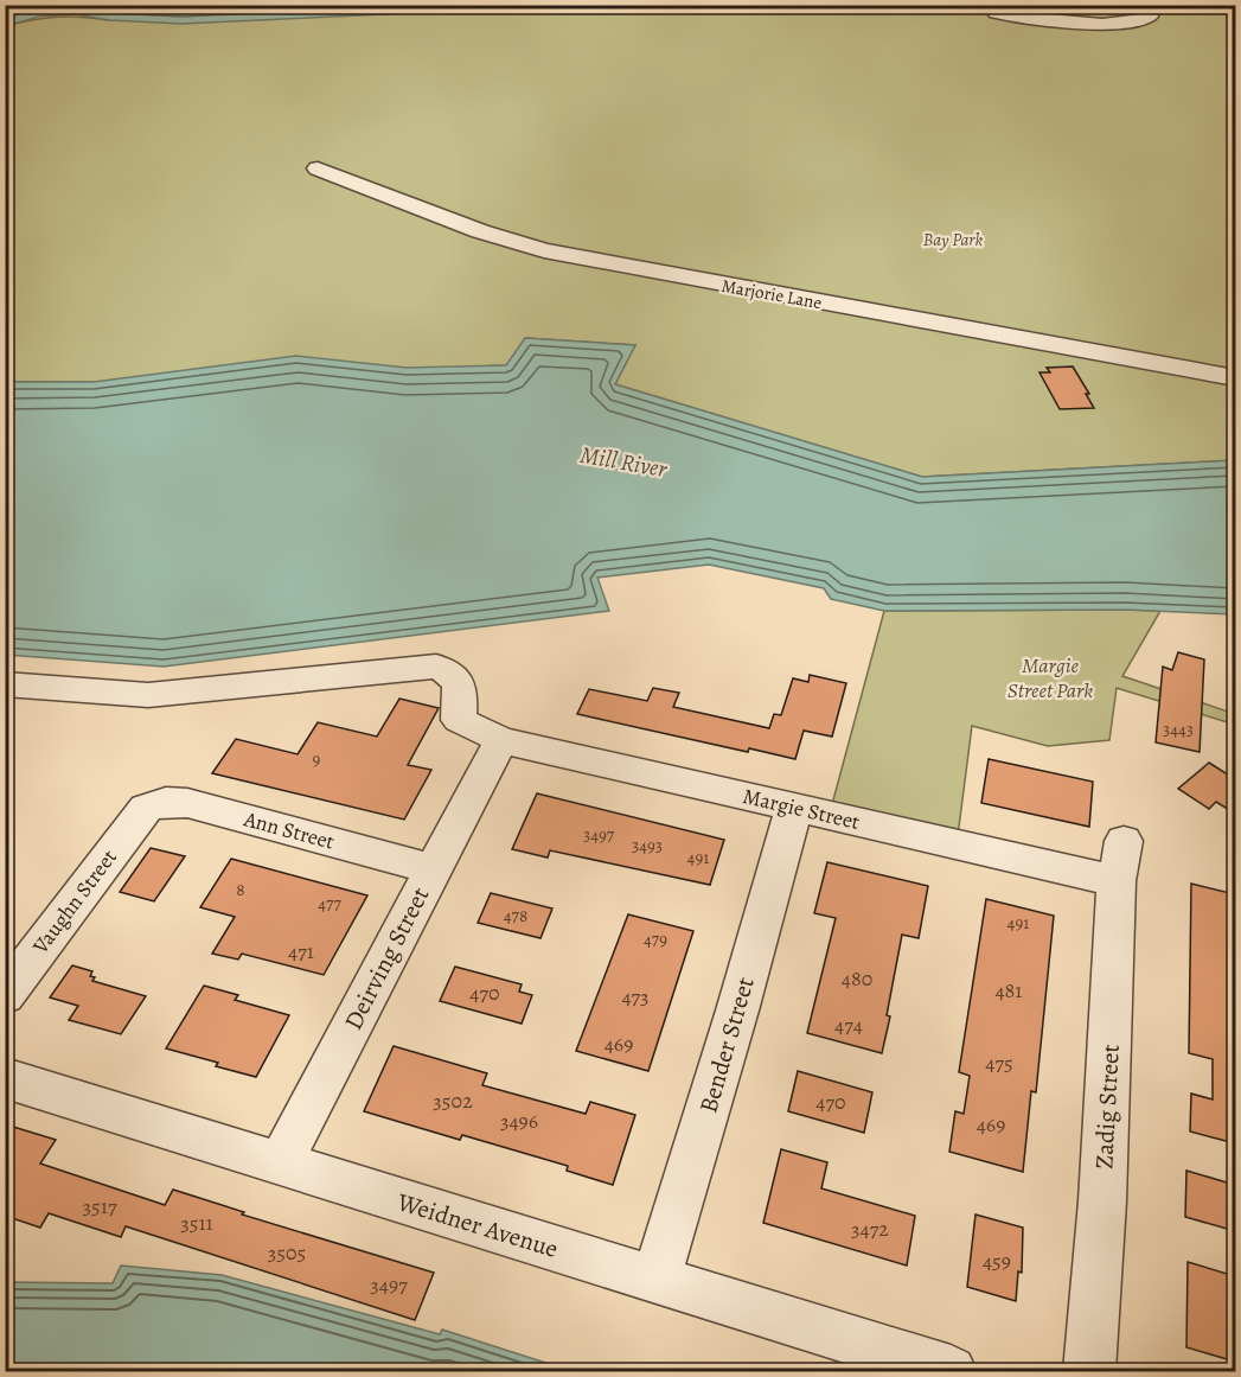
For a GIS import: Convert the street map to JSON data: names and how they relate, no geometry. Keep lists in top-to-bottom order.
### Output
{
  "streets": {
    "street": [
      "Marjorie Lane",
      "Margie Street",
      "Ann Street",
      "Vaughn Street",
      "Deirving Street",
      "Bender Street",
      "Zadig Street",
      "Weidner Avenue"
    ]
  },
  "crossings": [
    ["Margie Street", "Deirving Street"],
    ["Margie Street", "Bender Street"],
    ["Margie Street", "Zadig Street"],
    ["Ann Street", "Vaughn Street"],
    ["Ann Street", "Deirving Street"],
    ["Deirving Street", "Weidner Avenue"],
    ["Bender Street", "Weidner Avenue"]
  ],
  "water": ["Mill River"],
  "parks": ["Bay Park", "Margie Street Park"],
  "house_numbers": [
    "3443",
    "9",
    "3497",
    "3493",
    "491",
    "8",
    "477",
    "478",
    "491",
    "479",
    "471",
    "480",
    "481",
    "470",
    "473",
    "474",
    "469",
    "475",
    "3502",
    "470",
    "3496",
    "469",
    "3517",
    "3511",
    "3472",
    "3505",
    "459",
    "3497"
  ]
}
